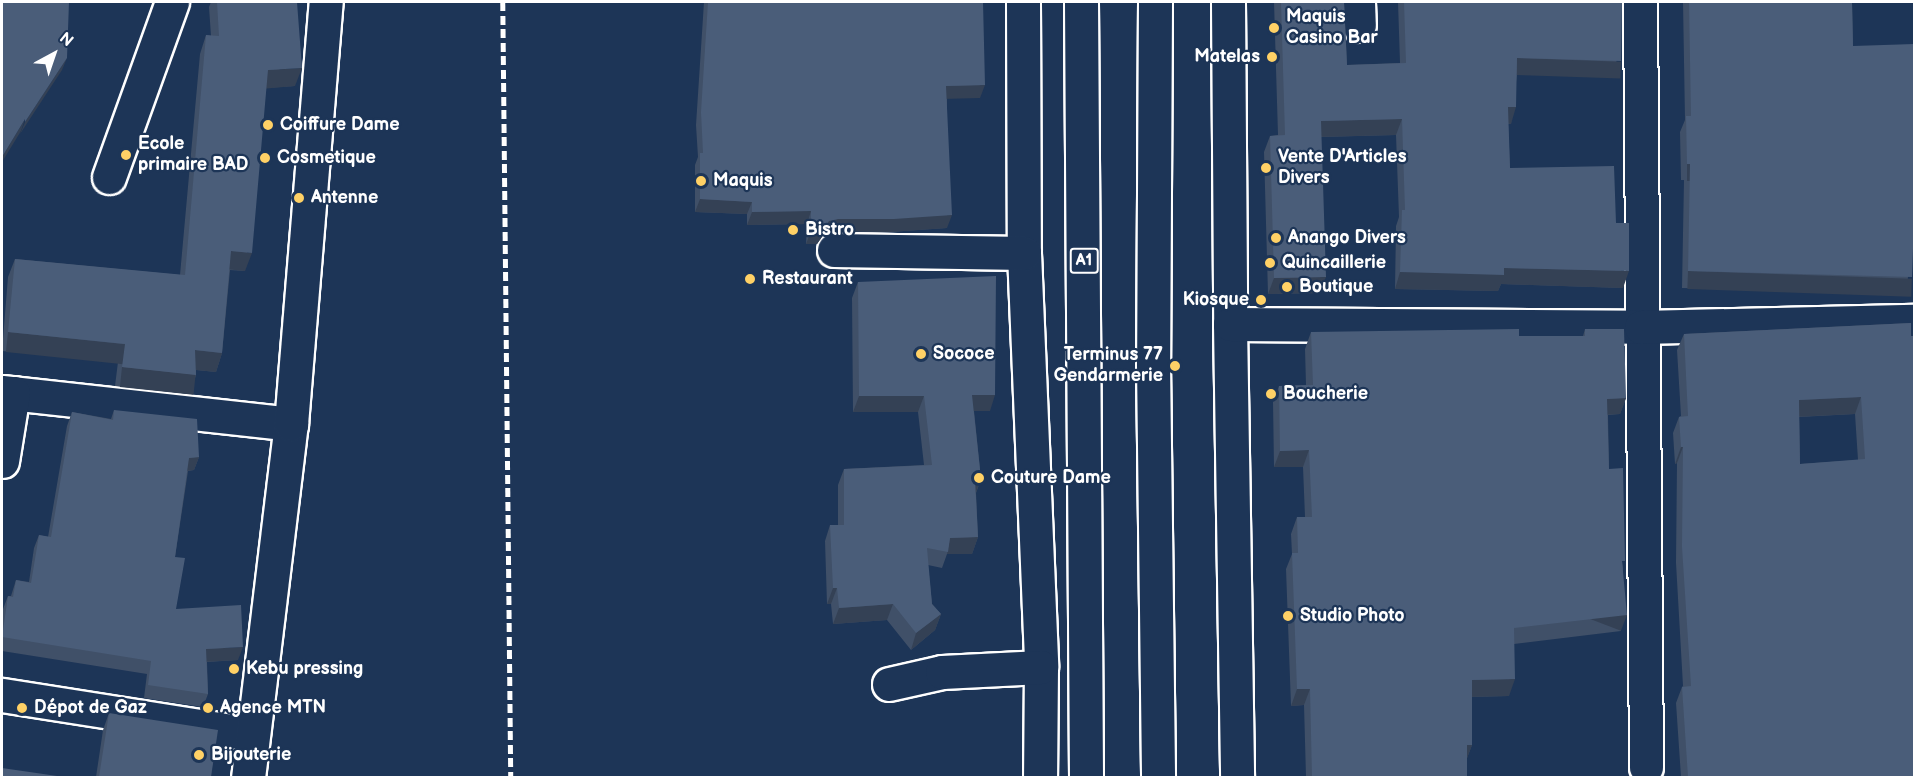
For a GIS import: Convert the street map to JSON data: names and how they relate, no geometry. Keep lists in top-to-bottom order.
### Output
{
  "streets": {
    "street": ["A1"]
  },
  "places": [
    "Maquis Casino Bar",
    "Matelas",
    "Coiffure Dame",
    "Ecole primaire BAD",
    "Cosmetique",
    "Vente D'Articles Divers",
    "Maquis",
    "Antenne",
    "Bistro",
    "Anango Divers",
    "Quincaillerie",
    "Restaurant",
    "Boutique",
    "Kiosque",
    "Sococe",
    "Terminus 77 Gendarmerie",
    "Boucherie",
    "Couture Dame",
    "Studio Photo",
    "Kebu pressing",
    "Dépot de Gaz",
    "Agence MTN",
    "Bijouterie"
  ],
  "north": "top right"
}
